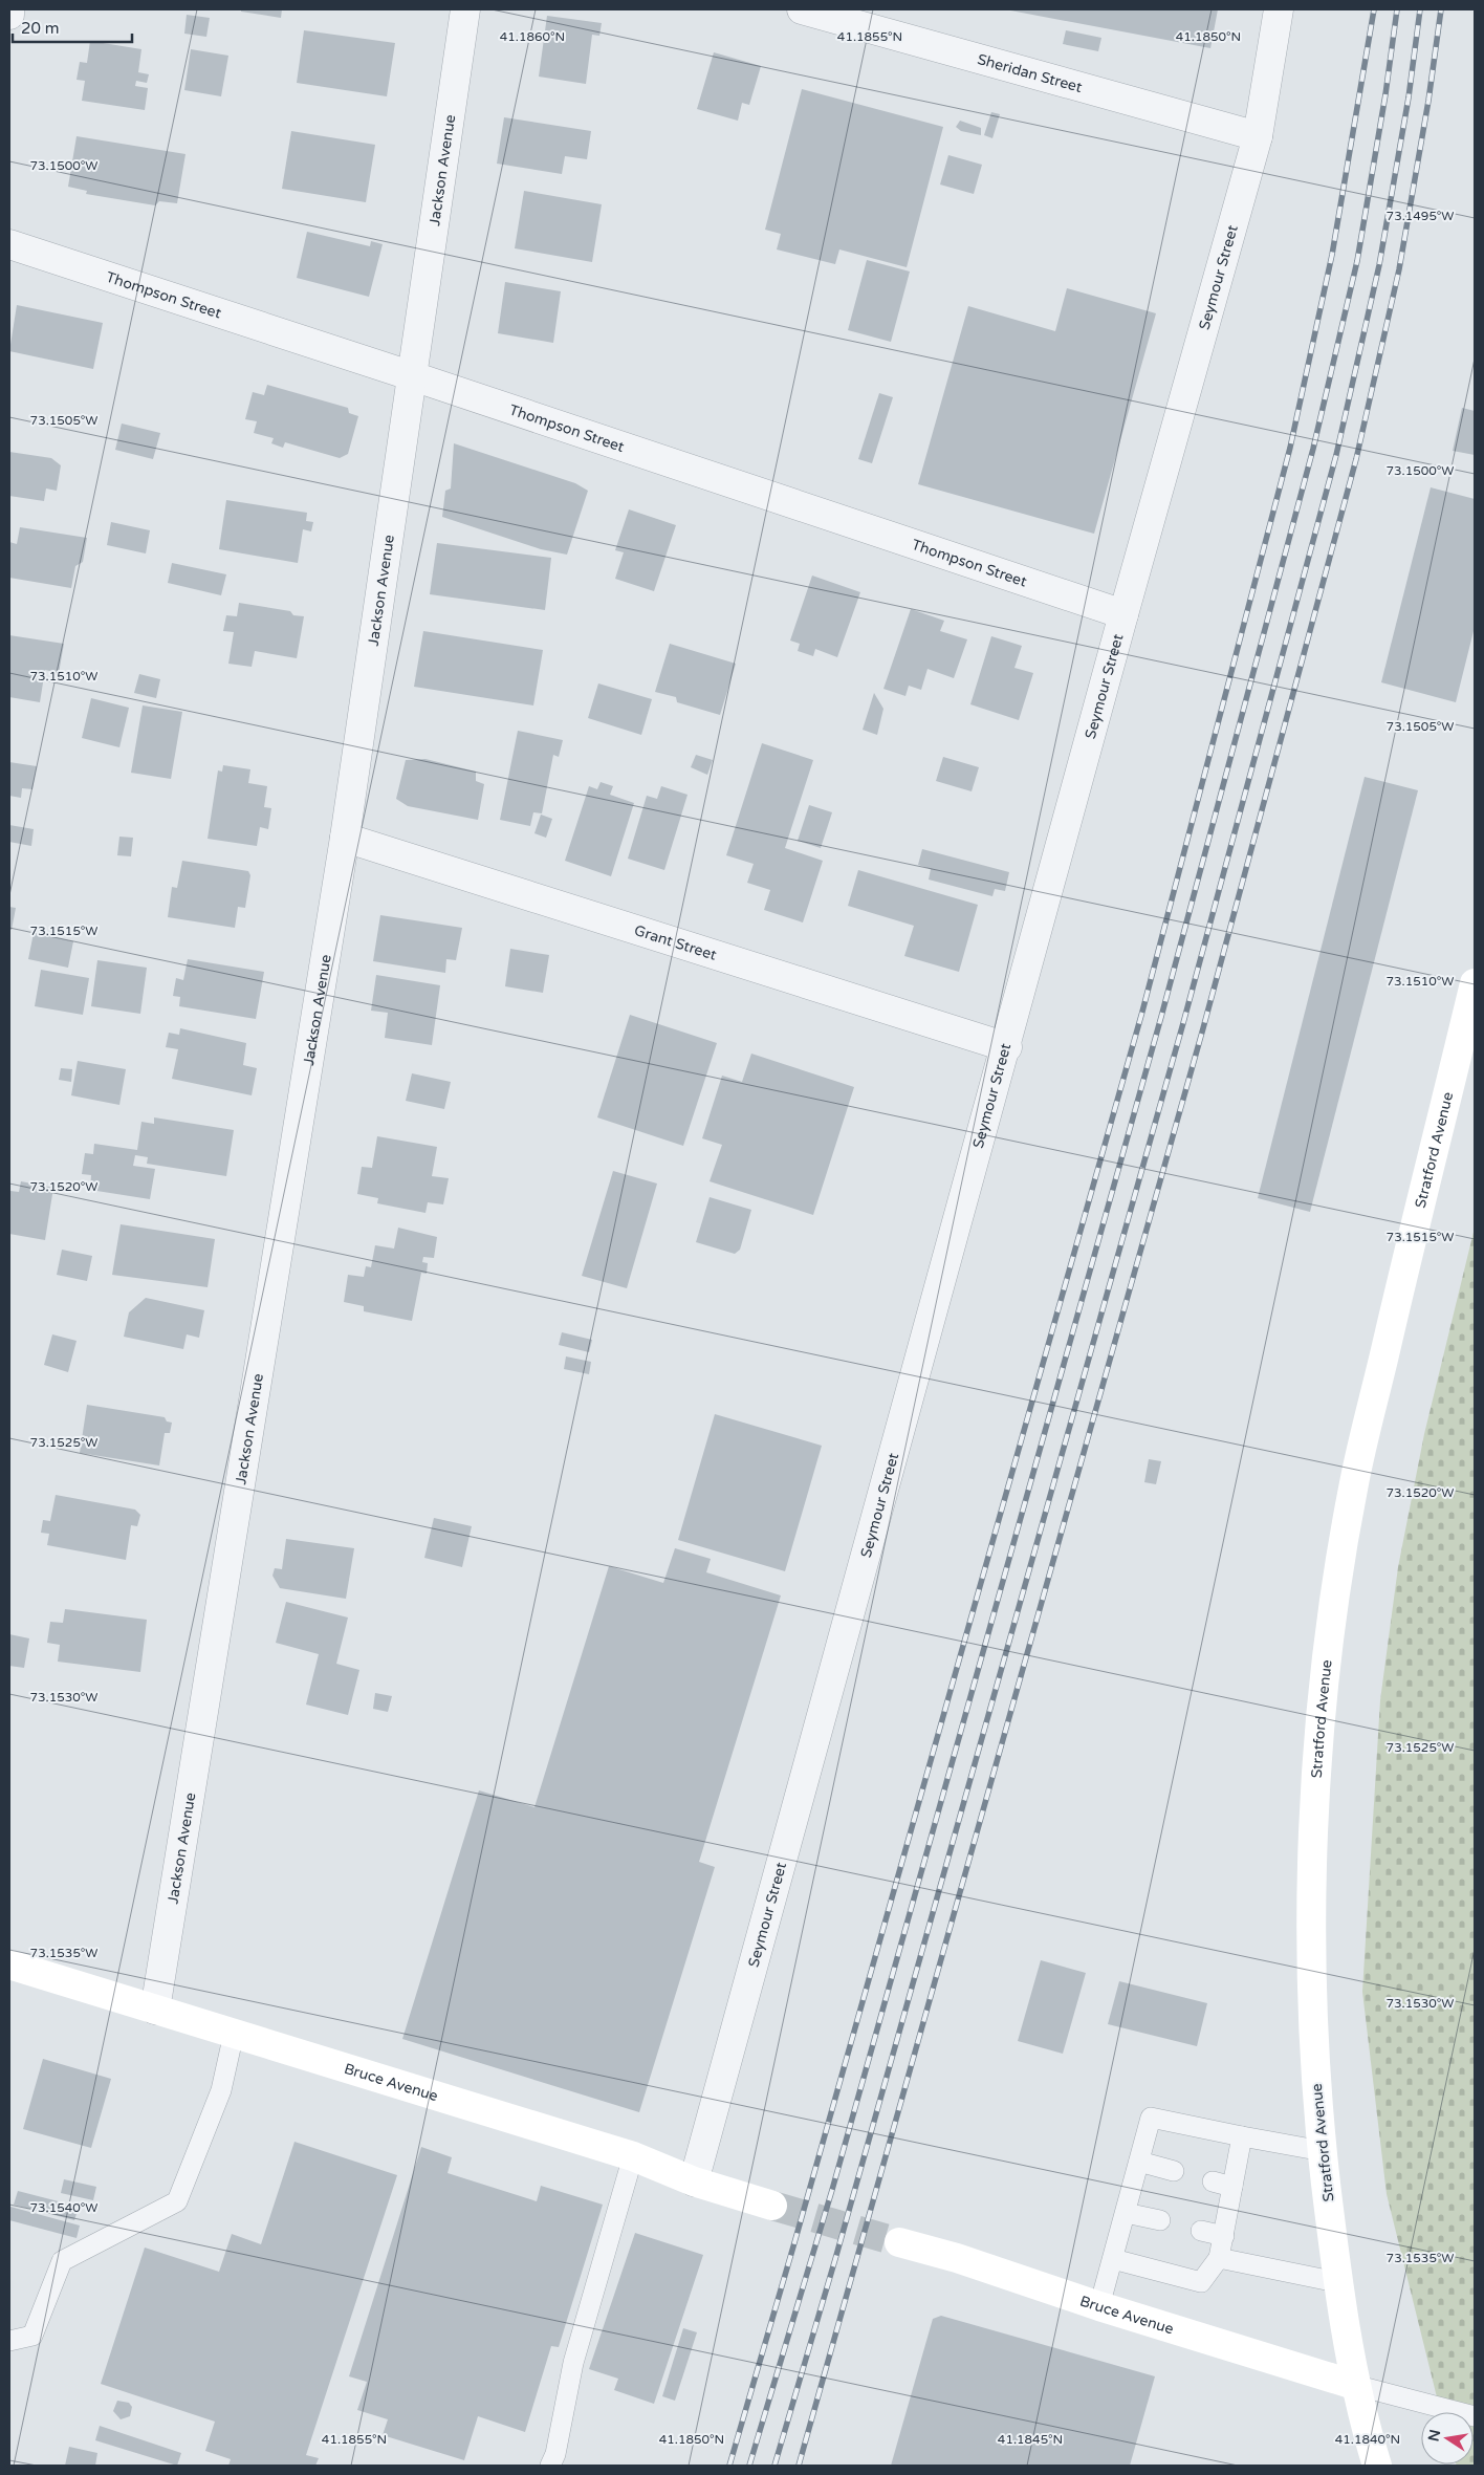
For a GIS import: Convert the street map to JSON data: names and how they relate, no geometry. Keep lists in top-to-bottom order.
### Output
{
  "streets": {
    "main road": ["Stratford Avenue", "Bruce Avenue"],
    "street": [
      "Sheridan Street",
      "Jackson Avenue",
      "Seymour Street",
      "Thompson Street",
      "Grant Street"
    ]
  },
  "crossings": [
    ["Sheridan Street", "Seymour Street"],
    ["Jackson Avenue", "Thompson Street"],
    ["Jackson Avenue", "Grant Street"],
    ["Jackson Avenue", "Bruce Avenue"],
    ["Seymour Street", "Thompson Street"],
    ["Seymour Street", "Grant Street"],
    ["Seymour Street", "Bruce Avenue"],
    ["Stratford Avenue", "Bruce Avenue"]
  ],
  "scale_bar": "20 m",
  "north": "left",
  "coordinates": [
    "41.1860°N",
    "41.1855°N",
    "41.1850°N",
    "73.1500°W",
    "73.1495°W",
    "73.1505°W",
    "73.1510°W",
    "73.1515°W",
    "73.1520°W",
    "73.1525°W",
    "73.1530°W",
    "73.1535°W",
    "73.1540°W",
    "41.1845°N",
    "41.1840°N"
  ]
}
